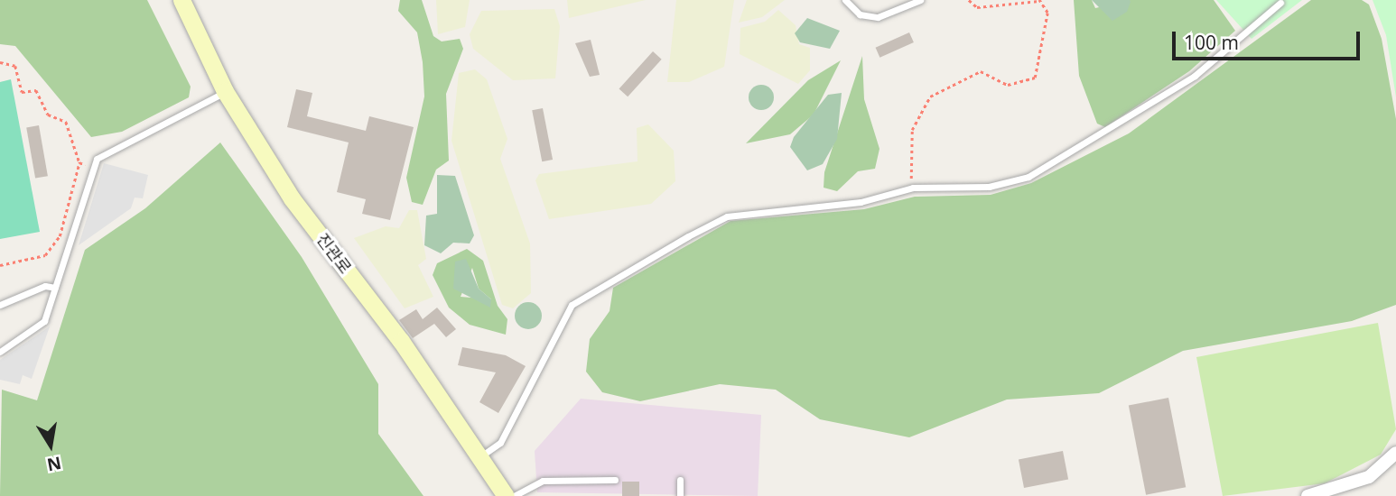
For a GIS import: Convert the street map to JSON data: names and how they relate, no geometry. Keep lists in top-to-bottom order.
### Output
{
  "streets": {
    "main road": ["진관로"]
  },
  "scale_bar": "100 m",
  "north": "bottom"
}
